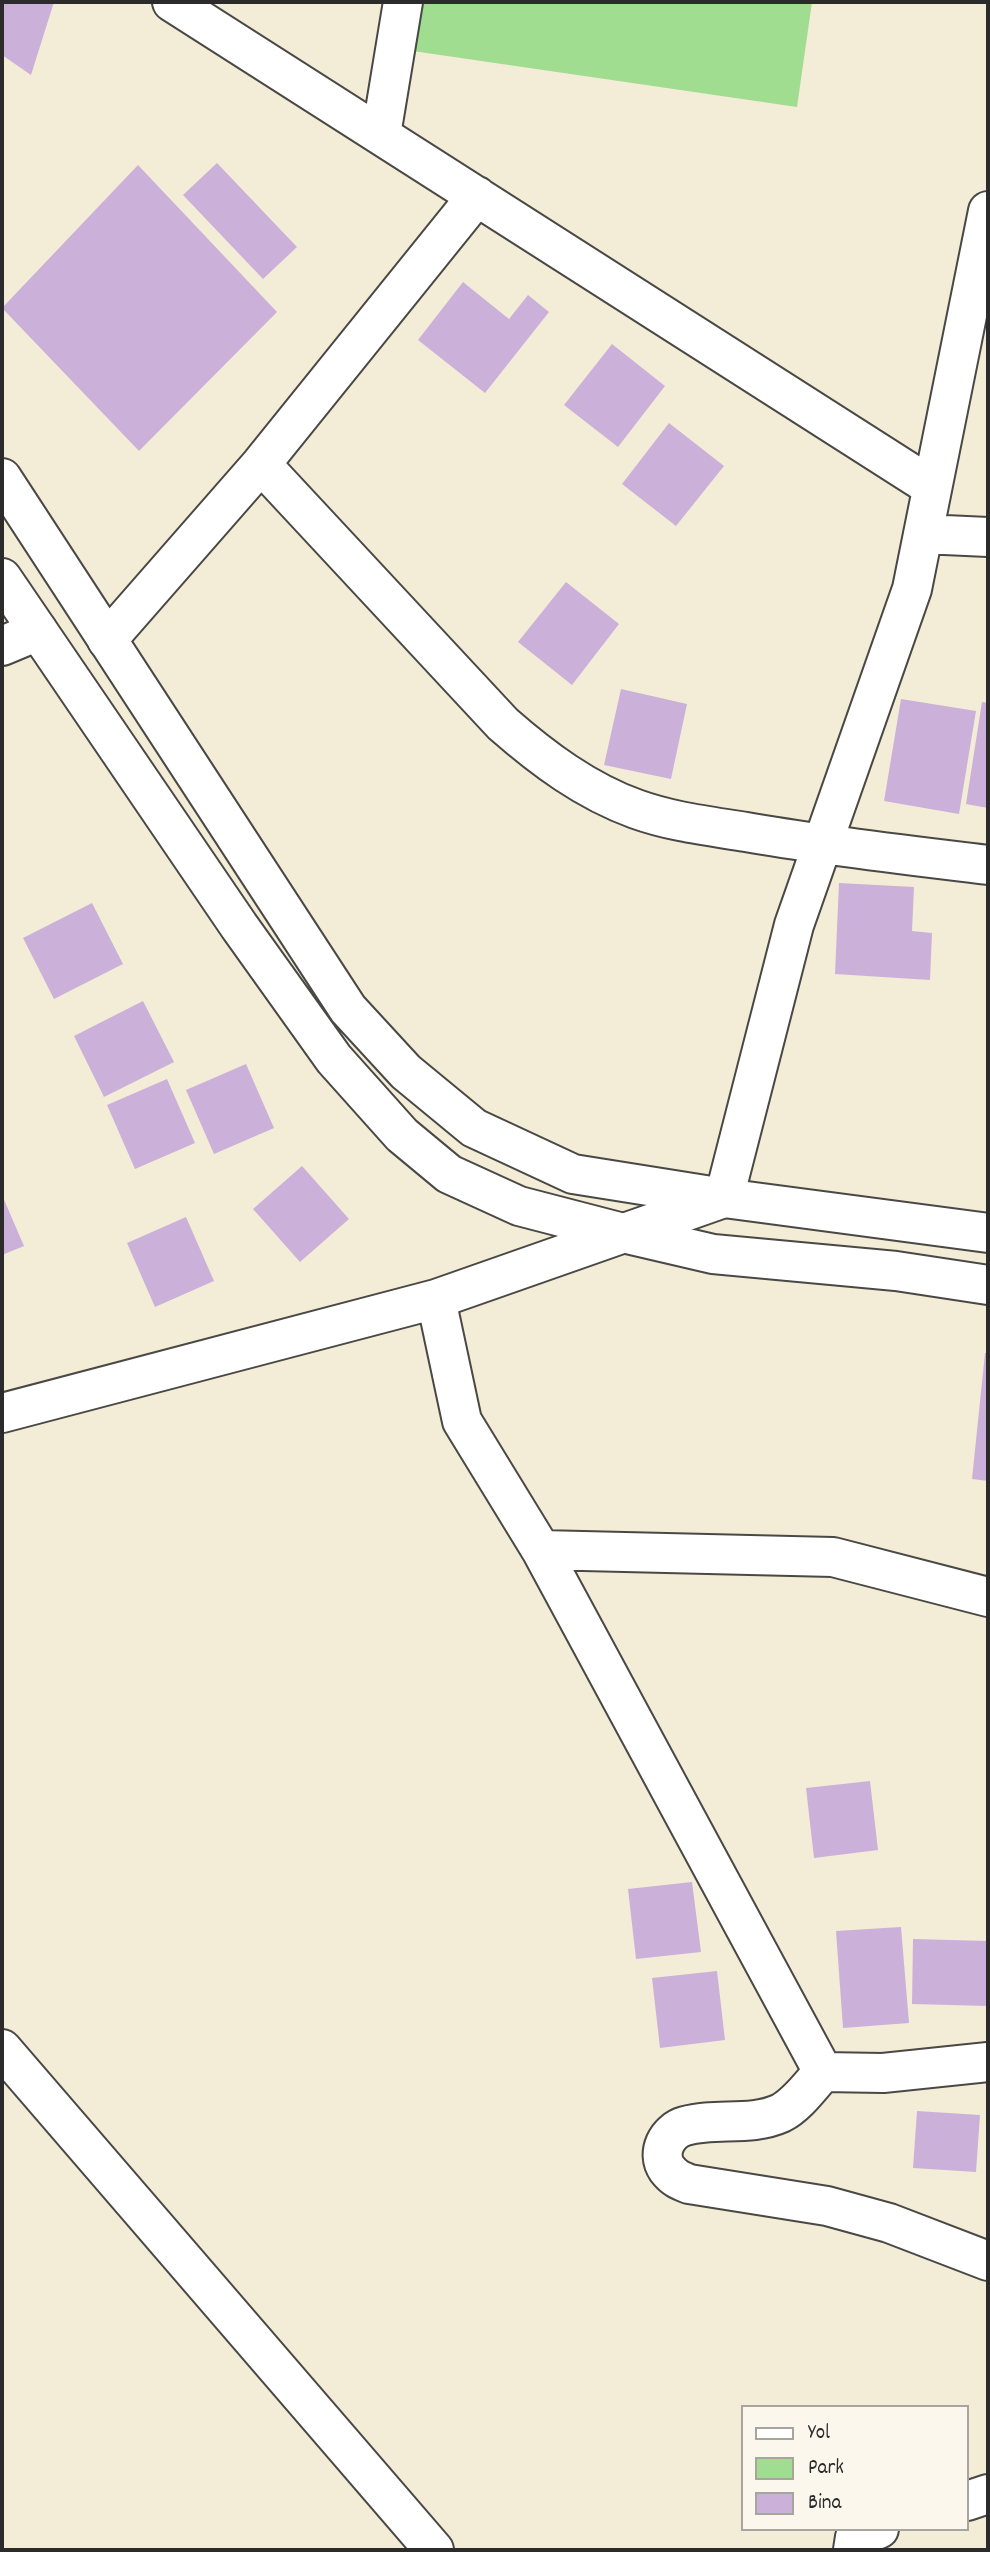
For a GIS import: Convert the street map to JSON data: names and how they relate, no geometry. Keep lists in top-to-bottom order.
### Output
{
  "legend": ["Yol", "Park", "Bina"]
}
